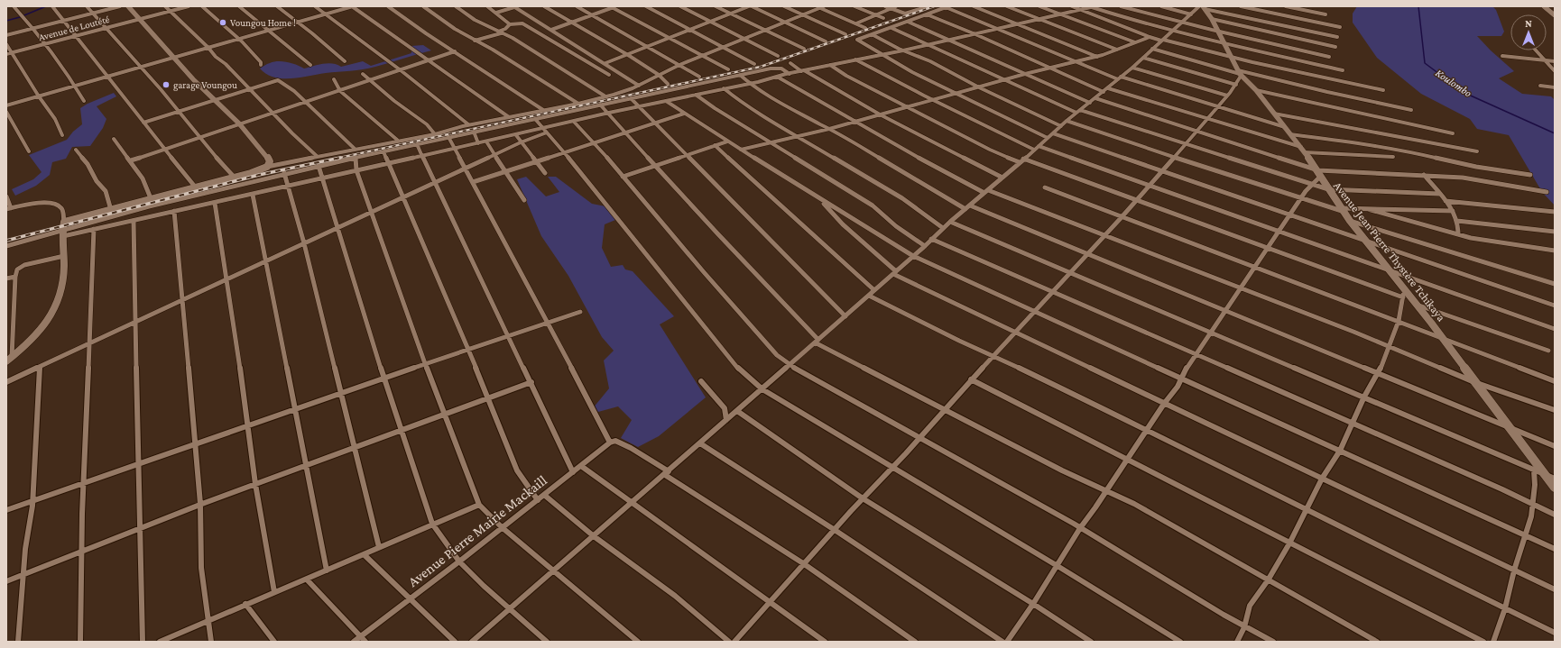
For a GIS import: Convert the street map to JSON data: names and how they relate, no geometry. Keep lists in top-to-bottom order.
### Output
{
  "streets": {
    "street": ["Avenue de Loutété", "Avenue Jean Pierre Thystère Tchikaya", "Avenue Pierre Mairie Mackaill"]
  },
  "water": ["Koulombo"],
  "places": ["Voungou Home !", "garage Voungou"],
  "north": "top"
}
